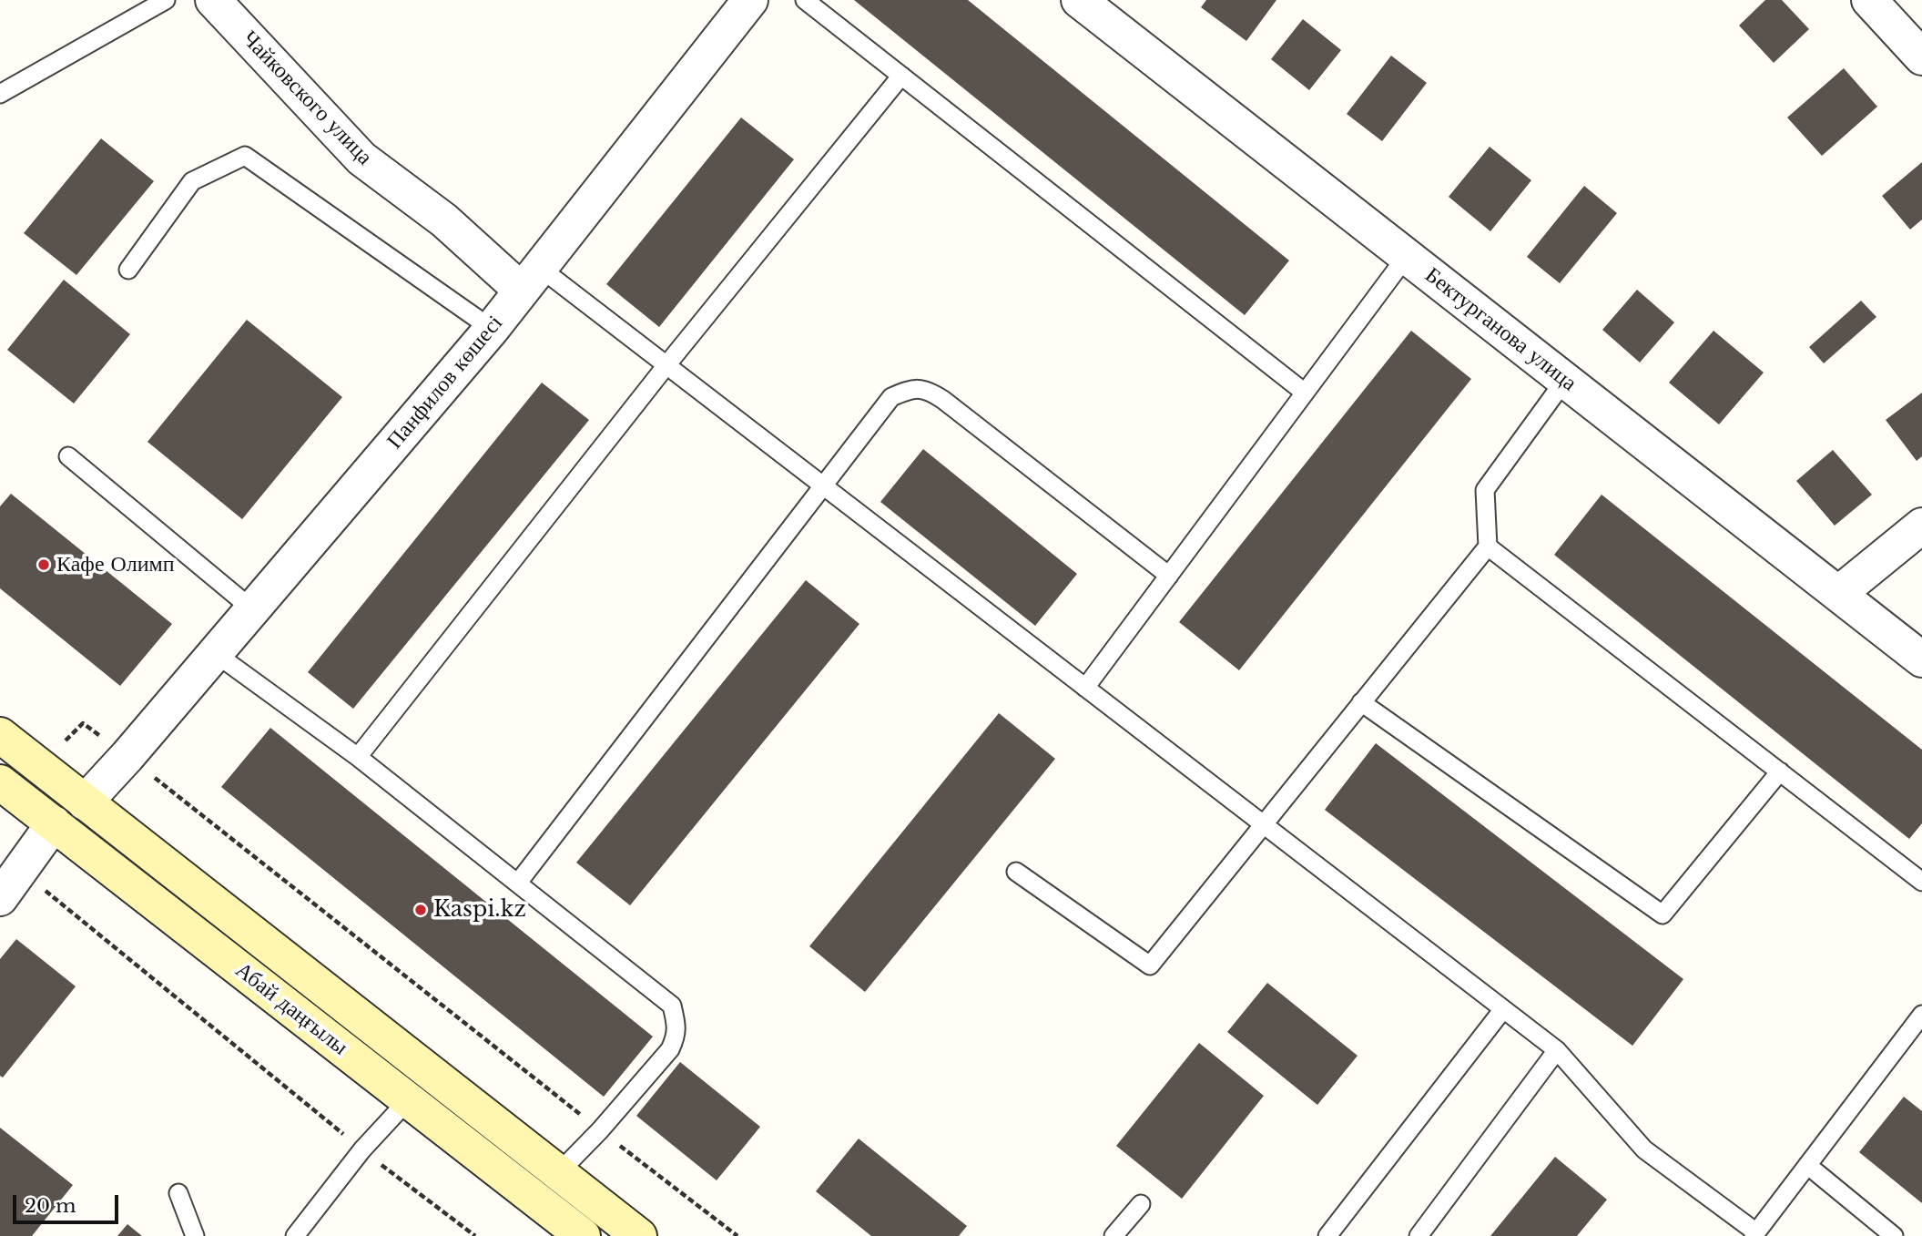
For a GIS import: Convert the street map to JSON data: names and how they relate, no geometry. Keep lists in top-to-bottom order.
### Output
{
  "streets": {
    "main road": ["Абай даңғылы"],
    "street": ["Чайковского улица", "Бектурганова улица", "Панфилов көшесі"]
  },
  "crossings": [
    ["Чайковского улица", "Панфилов көшесі"],
    ["Панфилов көшесі", "Абай даңғылы"]
  ],
  "places": ["Кафе Олимп", "Kaspi.kz"],
  "scale_bar": "20 m"
}
